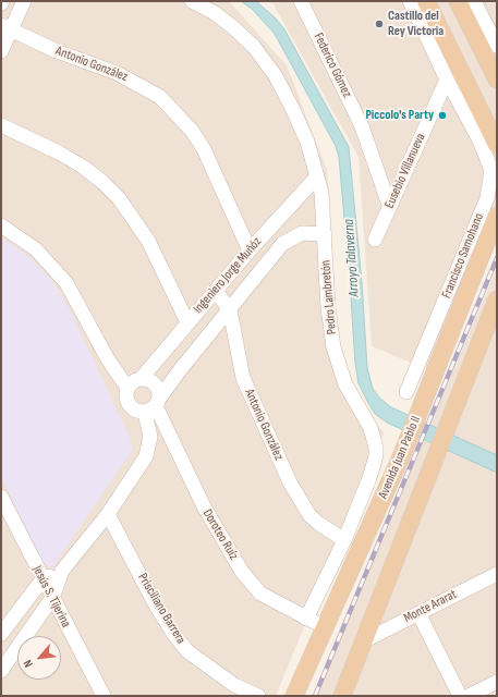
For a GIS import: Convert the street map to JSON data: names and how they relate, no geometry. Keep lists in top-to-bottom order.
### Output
{
  "streets": {
    "main road": ["Avenida Juan Pablo II"],
    "street": [
      "Antonio González",
      "Federico Gómez",
      "Eusebio Villanueva",
      "Francisco Samohano",
      "Ingeniero Jorge Muñóz",
      "Pedro Lambretón",
      "Doroteo Ruíz",
      "Jesús S. Tijerina",
      "Monte Ararat",
      "Prisciliano Barrera"
    ]
  },
  "crossings": [
    ["Antonio González", "Ingeniero Jorge Muñóz"],
    ["Antonio González", "Pedro Lambretón"],
    ["Federico Gómez", "Eusebio Villanueva"],
    ["Eusebio Villanueva", "Francisco Samohano"],
    ["Ingeniero Jorge Muñóz", "Pedro Lambretón"],
    ["Ingeniero Jorge Muñóz", "Doroteo Ruíz"],
    ["Pedro Lambretón", "Doroteo Ruíz"],
    ["Avenida Juan Pablo II", "Doroteo Ruíz"]
  ],
  "water": ["Arroyo Talaverna"],
  "places": ["Castillo del Rey Victoria", "Piccolo's Party"],
  "north": "bottom left"
}
